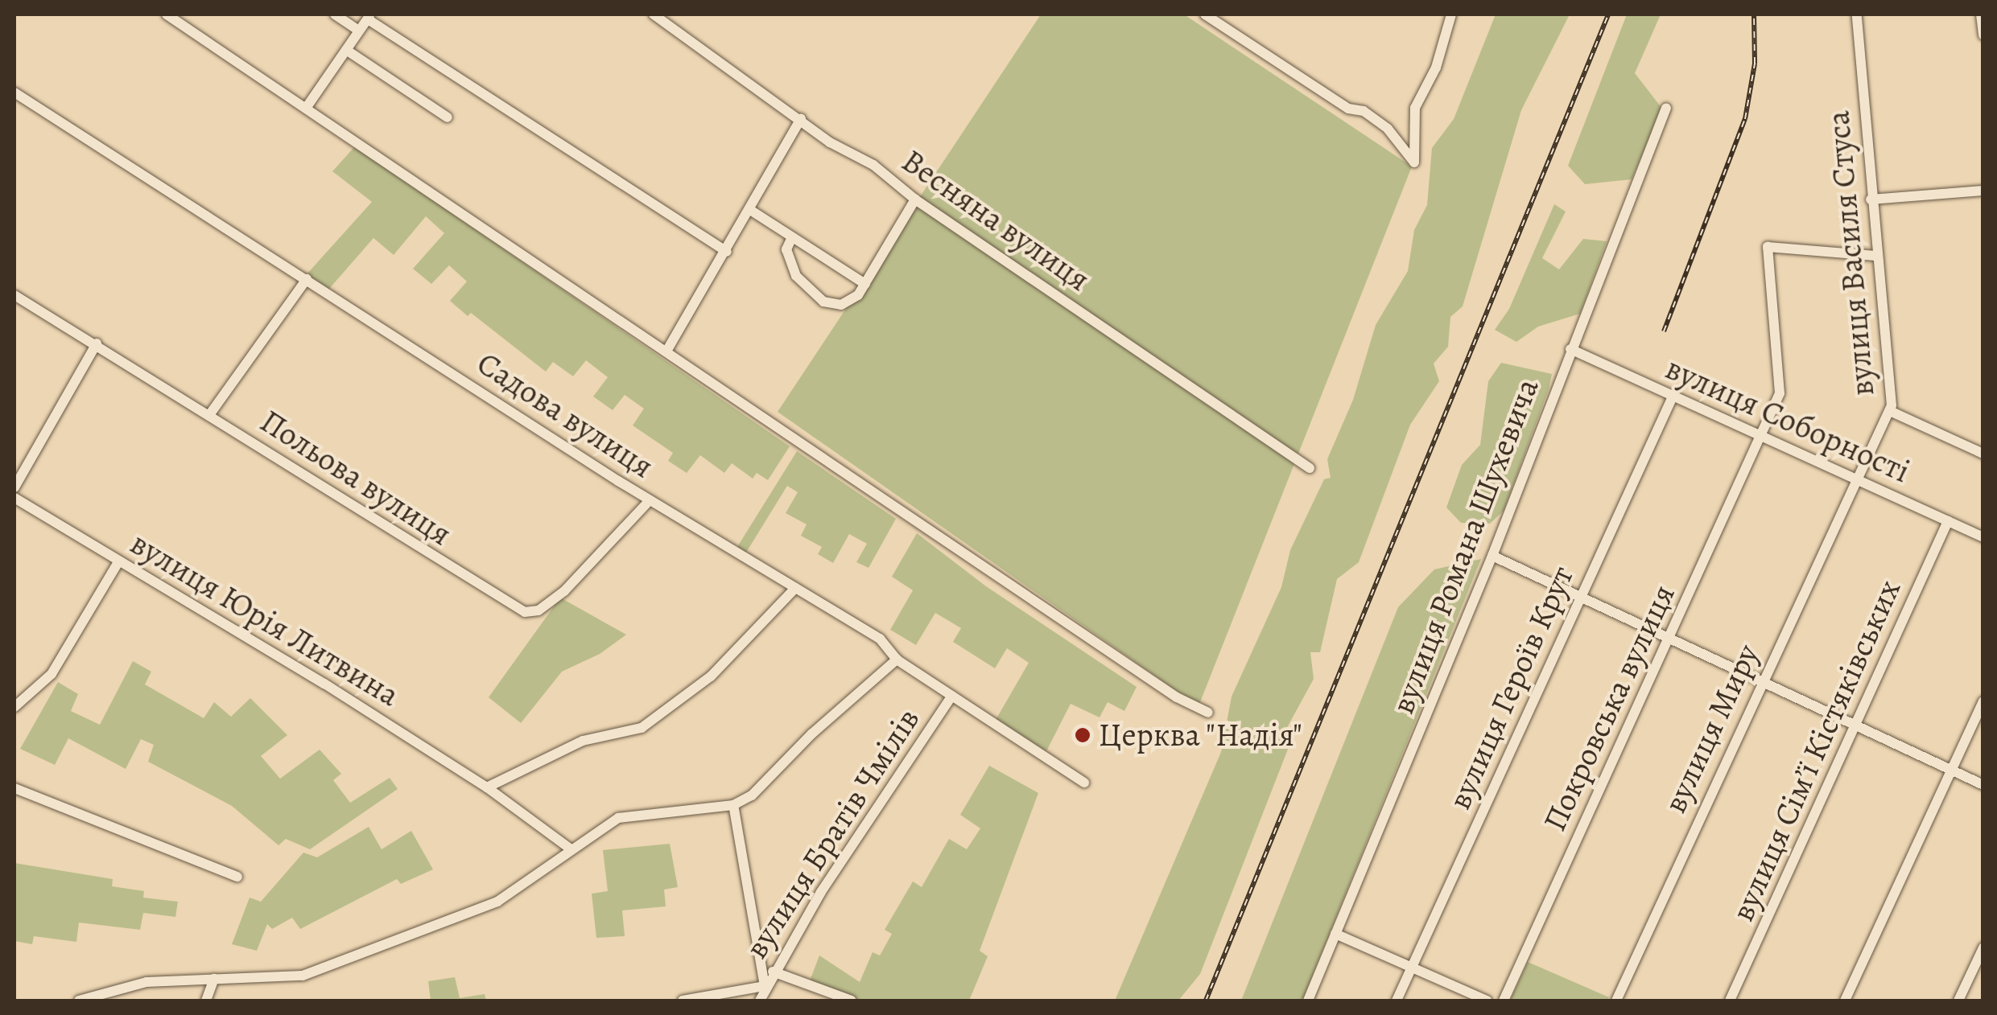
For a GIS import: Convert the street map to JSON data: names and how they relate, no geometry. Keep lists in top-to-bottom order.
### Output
{
  "streets": {
    "street": [
      "Весняна вулиця",
      "вулиця Василя Стуса",
      "Садова вулиця",
      "вулиця Соборності",
      "Польова вулиця",
      "вулиця Романа Шухевича",
      "вулиця Юрія Литвина",
      "вулиця Героїв Крут",
      "Покровська вулиця",
      "вулиця Миру",
      "вулиця Сімʼї Кістяківських",
      "вулиця Братів Чмілів"
    ]
  },
  "crossings": [
    ["вулиця Василя Стуса", "вулиця Соборності"],
    ["вулиця Василя Стуса", "Покровська вулиця"],
    ["вулиця Василя Стуса", "вулиця Миру"],
    ["Садова вулиця", "Польова вулиця"],
    ["Садова вулиця", "вулиця Братів Чмілів"],
    ["вулиця Соборності", "вулиця Романа Шухевича"],
    ["вулиця Соборності", "вулиця Героїв Крут"],
    ["вулиця Соборності", "Покровська вулиця"],
    ["вулиця Соборності", "вулиця Миру"],
    ["вулиця Соборності", "вулиця Сімʼї Кістяківських"]
  ],
  "places": ["Церква \"Надія\""]
}
